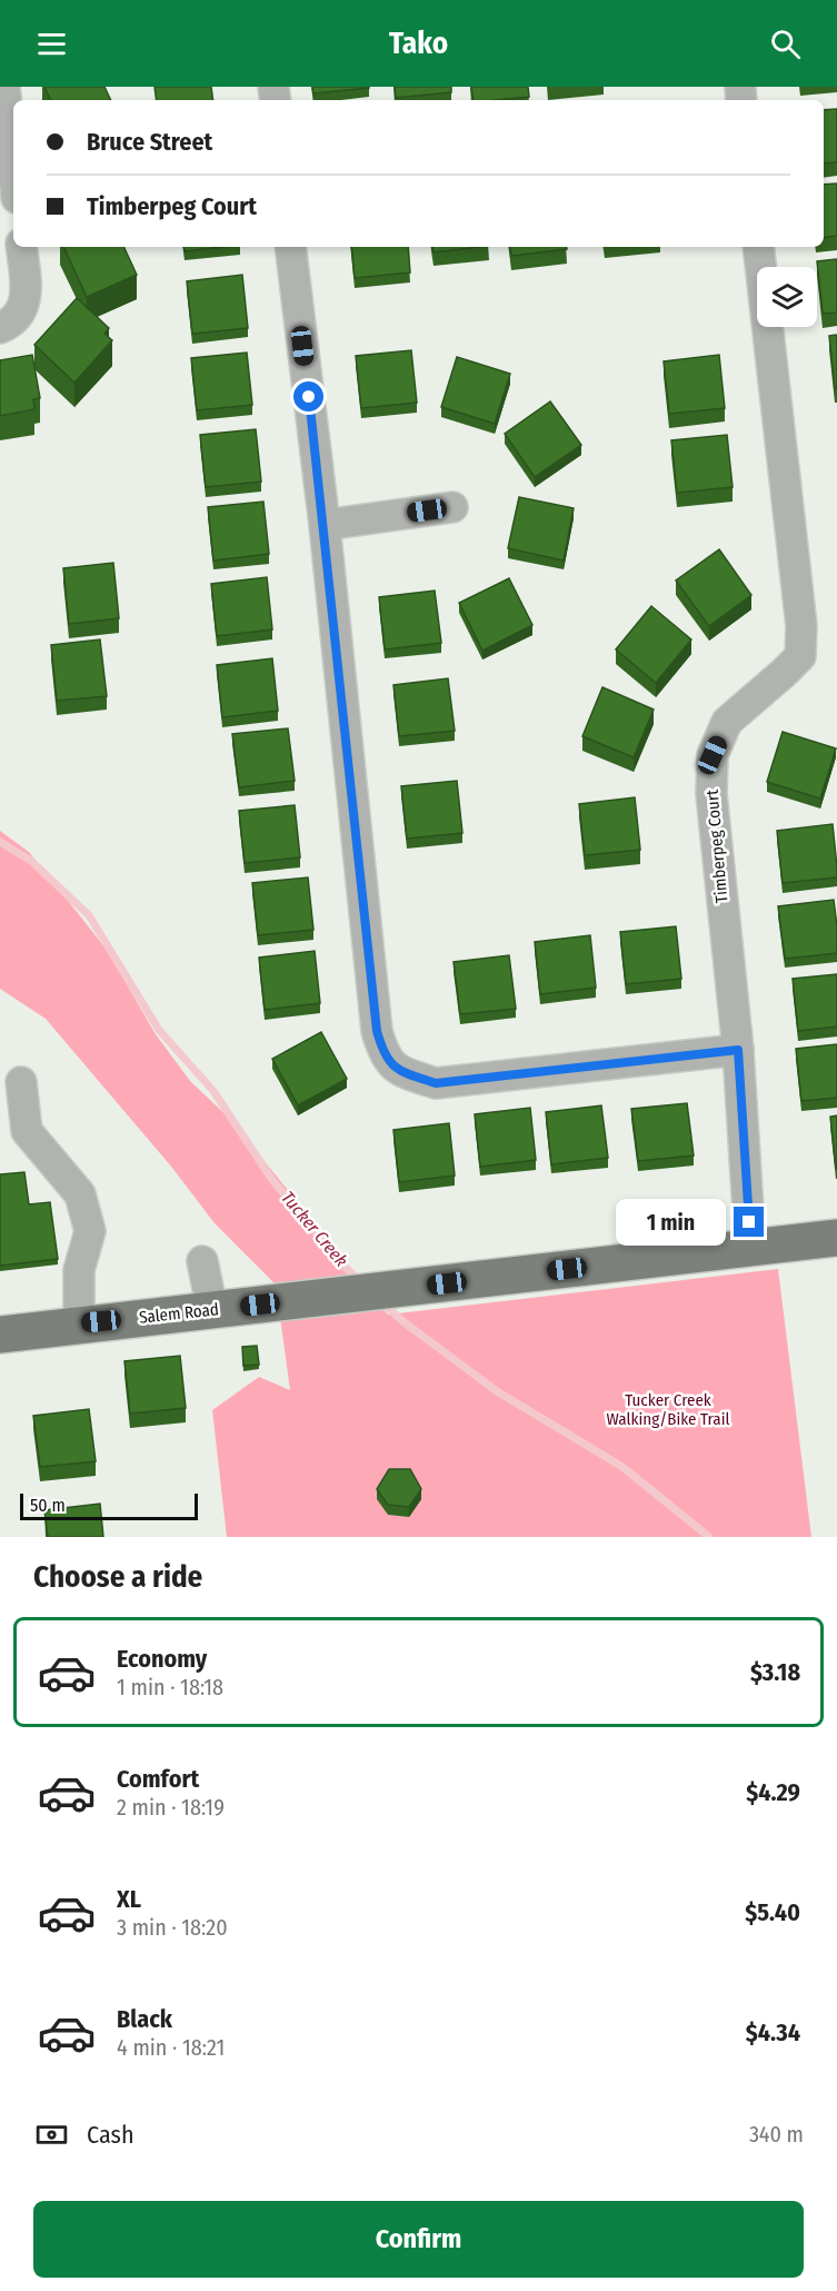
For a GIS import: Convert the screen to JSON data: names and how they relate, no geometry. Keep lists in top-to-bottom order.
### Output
{
  "streets": {
    "main road": ["Salem Road"],
    "street": ["Timberpeg Court"]
  },
  "crossings": [
    ["Timberpeg Court", "Salem Road"]
  ],
  "water": ["Tucker Creek"],
  "parks": ["Tucker Creek Walking/Bike Trail"],
  "scale_bar": "50 m",
  "page": {
    "header": "Tako",
    "banner": ["Bruce Street", "Timberpeg Court"],
    "bubble": "1 min",
    "scale": "50 m",
    "heading": "Choose a ride",
    "list": [
      {
        "name": "Economy",
        "note": "1 min · 18:18",
        "value": "$3.18"
      },
      {
        "name": "Comfort",
        "note": "2 min · 18:19",
        "value": "$4.29"
      },
      {
        "name": "XL",
        "note": "3 min · 18:20",
        "value": "$5.40"
      },
      {
        "name": "Black",
        "note": "4 min · 18:21",
        "value": "$4.34"
      }
    ],
    "pay": ["Cash", "340 m"],
    "buttons": "Confirm"
  }
}
